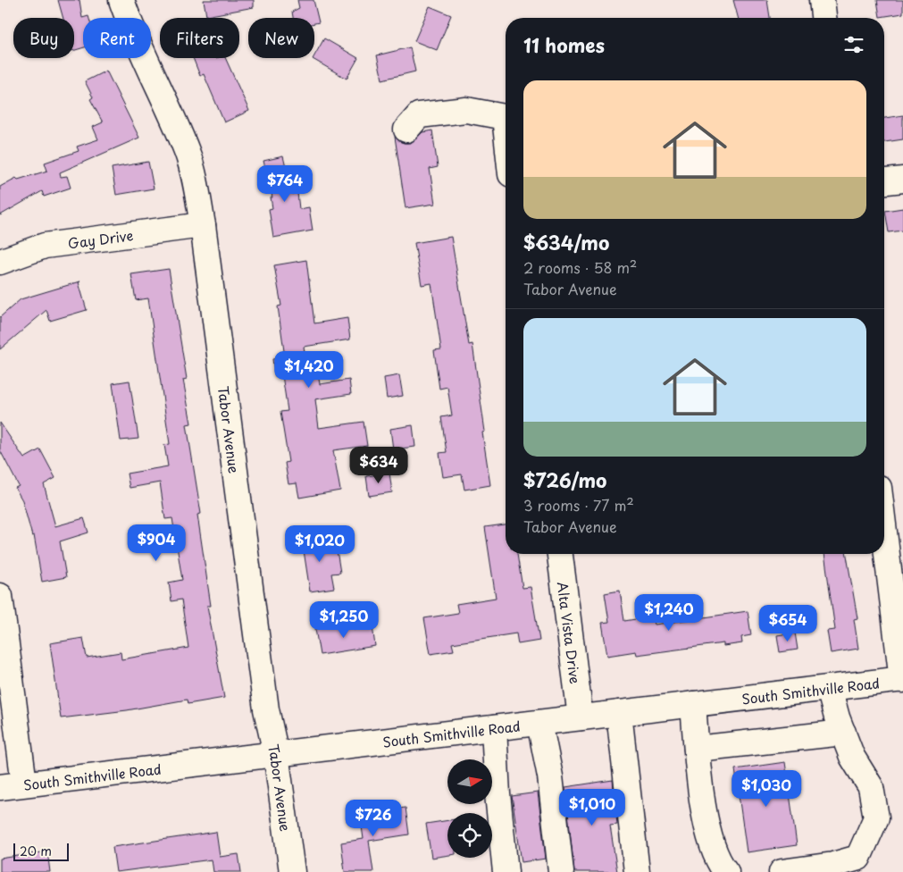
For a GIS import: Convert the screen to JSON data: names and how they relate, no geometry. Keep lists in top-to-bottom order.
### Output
{
  "streets": {
    "street": [
      "Gay Drive",
      "Tabor Avenue",
      "Alta Vista Drive",
      "South Smithville Road"
    ]
  },
  "crossings": [
    ["Gay Drive", "Tabor Avenue"],
    ["Tabor Avenue", "South Smithville Road"],
    ["Alta Vista Drive", "South Smithville Road"]
  ],
  "scale_bar": "20 m",
  "north": "right",
  "page": {
    "chip": [
      "Buy",
      "Rent",
      "Filters",
      "New"
    ],
    "heading": "11 homes",
    "list": [
      {
        "name": "$634/mo",
        "note": "2 rooms · 58 m² · Tabor Avenue"
      },
      {
        "name": "$726/mo",
        "note": "3 rooms · 77 m² · Tabor Avenue"
      }
    ],
    "price": [
      "$764",
      "$1,420",
      "$634",
      "$904",
      "$1,020",
      "$1,240",
      "$1,250",
      "$654",
      "$1,030",
      "$1,010",
      "$726"
    ],
    "scale": "20 m"
  }
}
